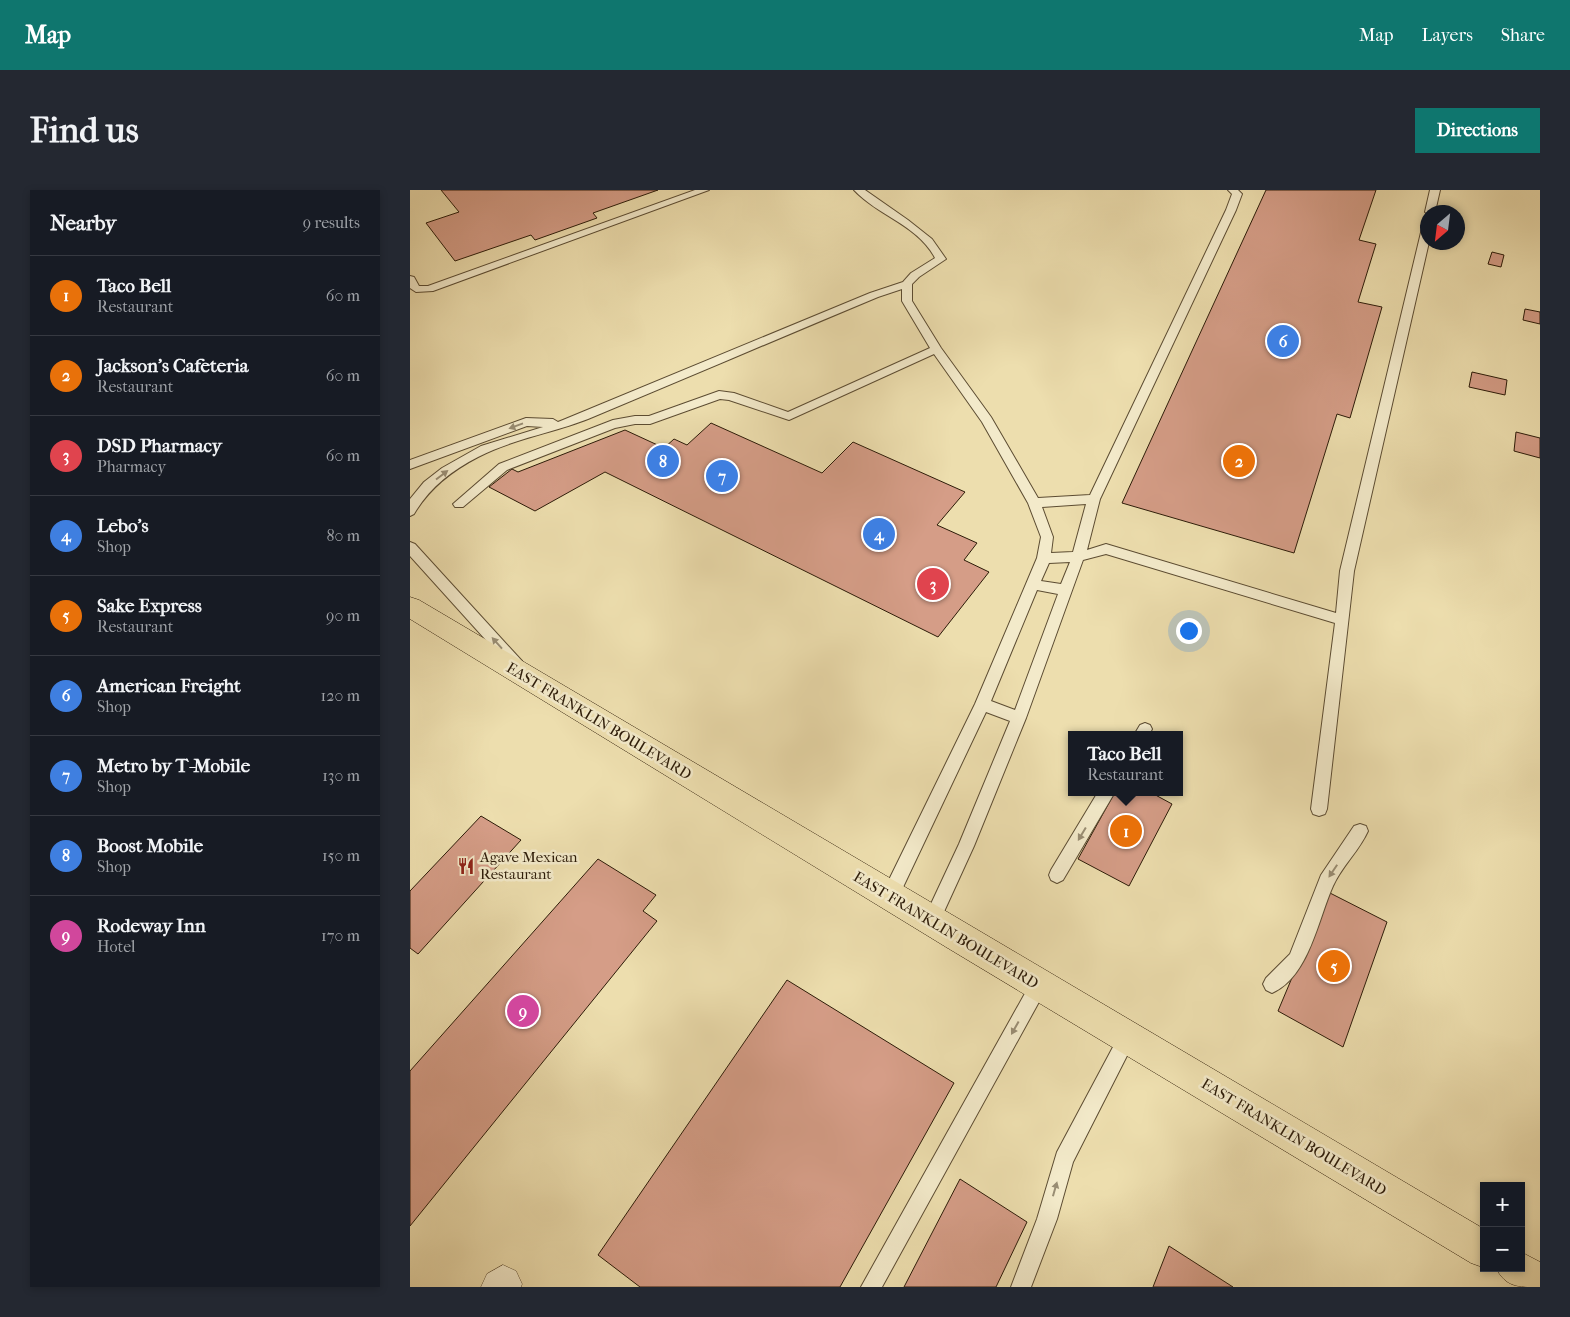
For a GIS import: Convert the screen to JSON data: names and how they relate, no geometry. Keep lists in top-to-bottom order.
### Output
{
  "streets": {
    "main road": ["EAST FRANKLIN BOULEVARD"]
  },
  "places": {
    "restaurant": ["Agave Mexican Restaurant"]
  },
  "north": "bottom left",
  "page": {
    "header": "Map",
    "nav": ["Map", "Layers", "Share"],
    "buttons": "Directions",
    "title": "Find us",
    "heading": ["Nearby", "9 results"],
    "list": [
      {
        "mark": "1",
        "name": "Taco Bell",
        "note": "Restaurant",
        "value": "60 m"
      },
      {
        "mark": "2",
        "name": "Jackson's Cafeteria",
        "note": "Restaurant",
        "value": "60 m"
      },
      {
        "mark": "3",
        "name": "DSD Pharmacy",
        "note": "Pharmacy",
        "value": "60 m"
      },
      {
        "mark": "4",
        "name": "Lebo's",
        "note": "Shop",
        "value": "80 m"
      },
      {
        "mark": "5",
        "name": "Sake Express",
        "note": "Restaurant",
        "value": "90 m"
      },
      {
        "mark": "6",
        "name": "American Freight",
        "note": "Shop",
        "value": "120 m"
      },
      {
        "mark": "7",
        "name": "Metro by T-Mobile",
        "note": "Shop",
        "value": "130 m"
      },
      {
        "mark": "8",
        "name": "Boost Mobile",
        "note": "Shop",
        "value": "150 m"
      },
      {
        "mark": "9",
        "name": "Rodeway Inn",
        "note": "Hotel",
        "value": "170 m"
      }
    ],
    "pins": [
      "6",
      "2",
      "8",
      "7",
      "4",
      "3",
      "1",
      "5",
      "9"
    ],
    "popup": ["Taco Bell", "Restaurant"],
    "map_buttons": ["+", "−"]
  }
}
